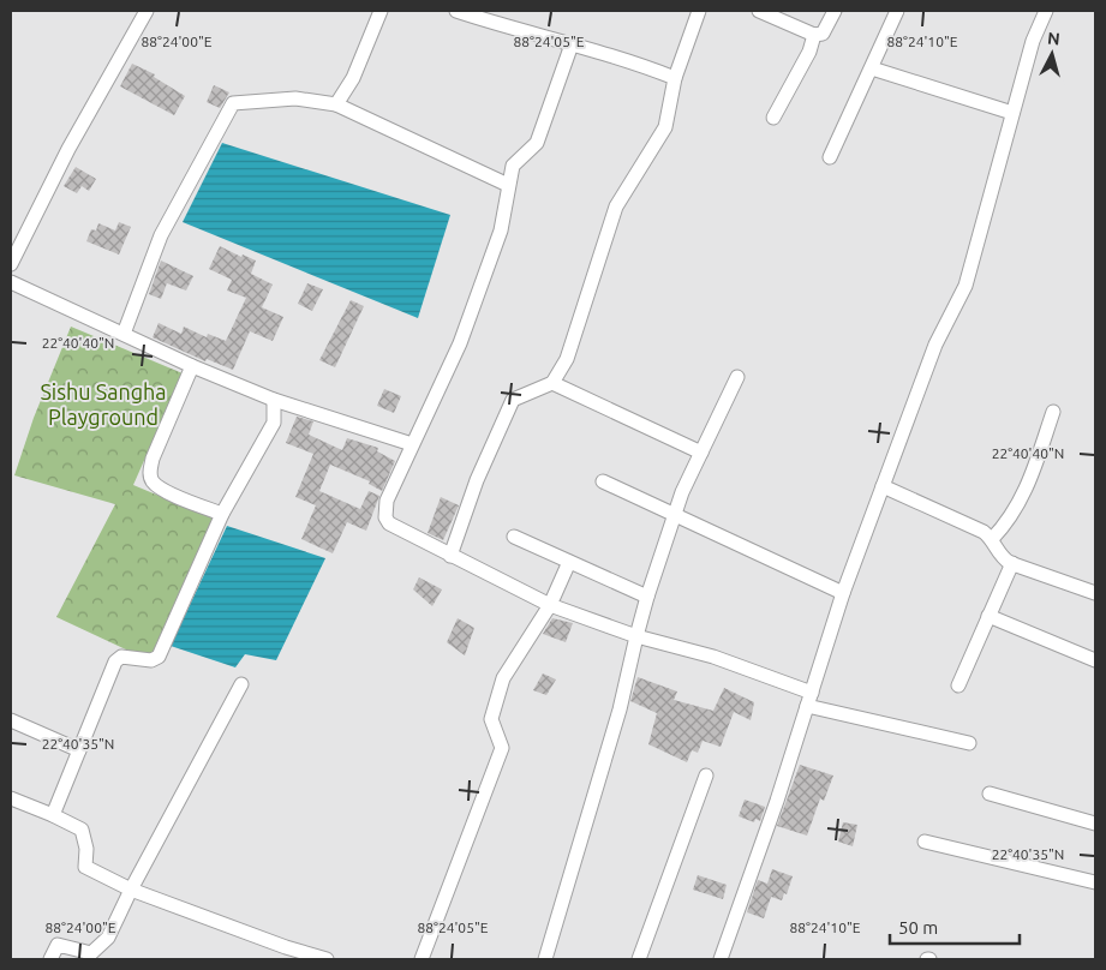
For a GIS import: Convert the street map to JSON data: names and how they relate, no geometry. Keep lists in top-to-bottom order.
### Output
{
  "parks": ["Sishu Sangha Playground"],
  "scale_bar": "50 m",
  "north": "top",
  "coordinates": [
    "88°24'00\"E",
    "88°24'05\"E",
    "88°24'10\"E",
    "22°40'40\"N",
    "22°40'35\"N"
  ]
}
